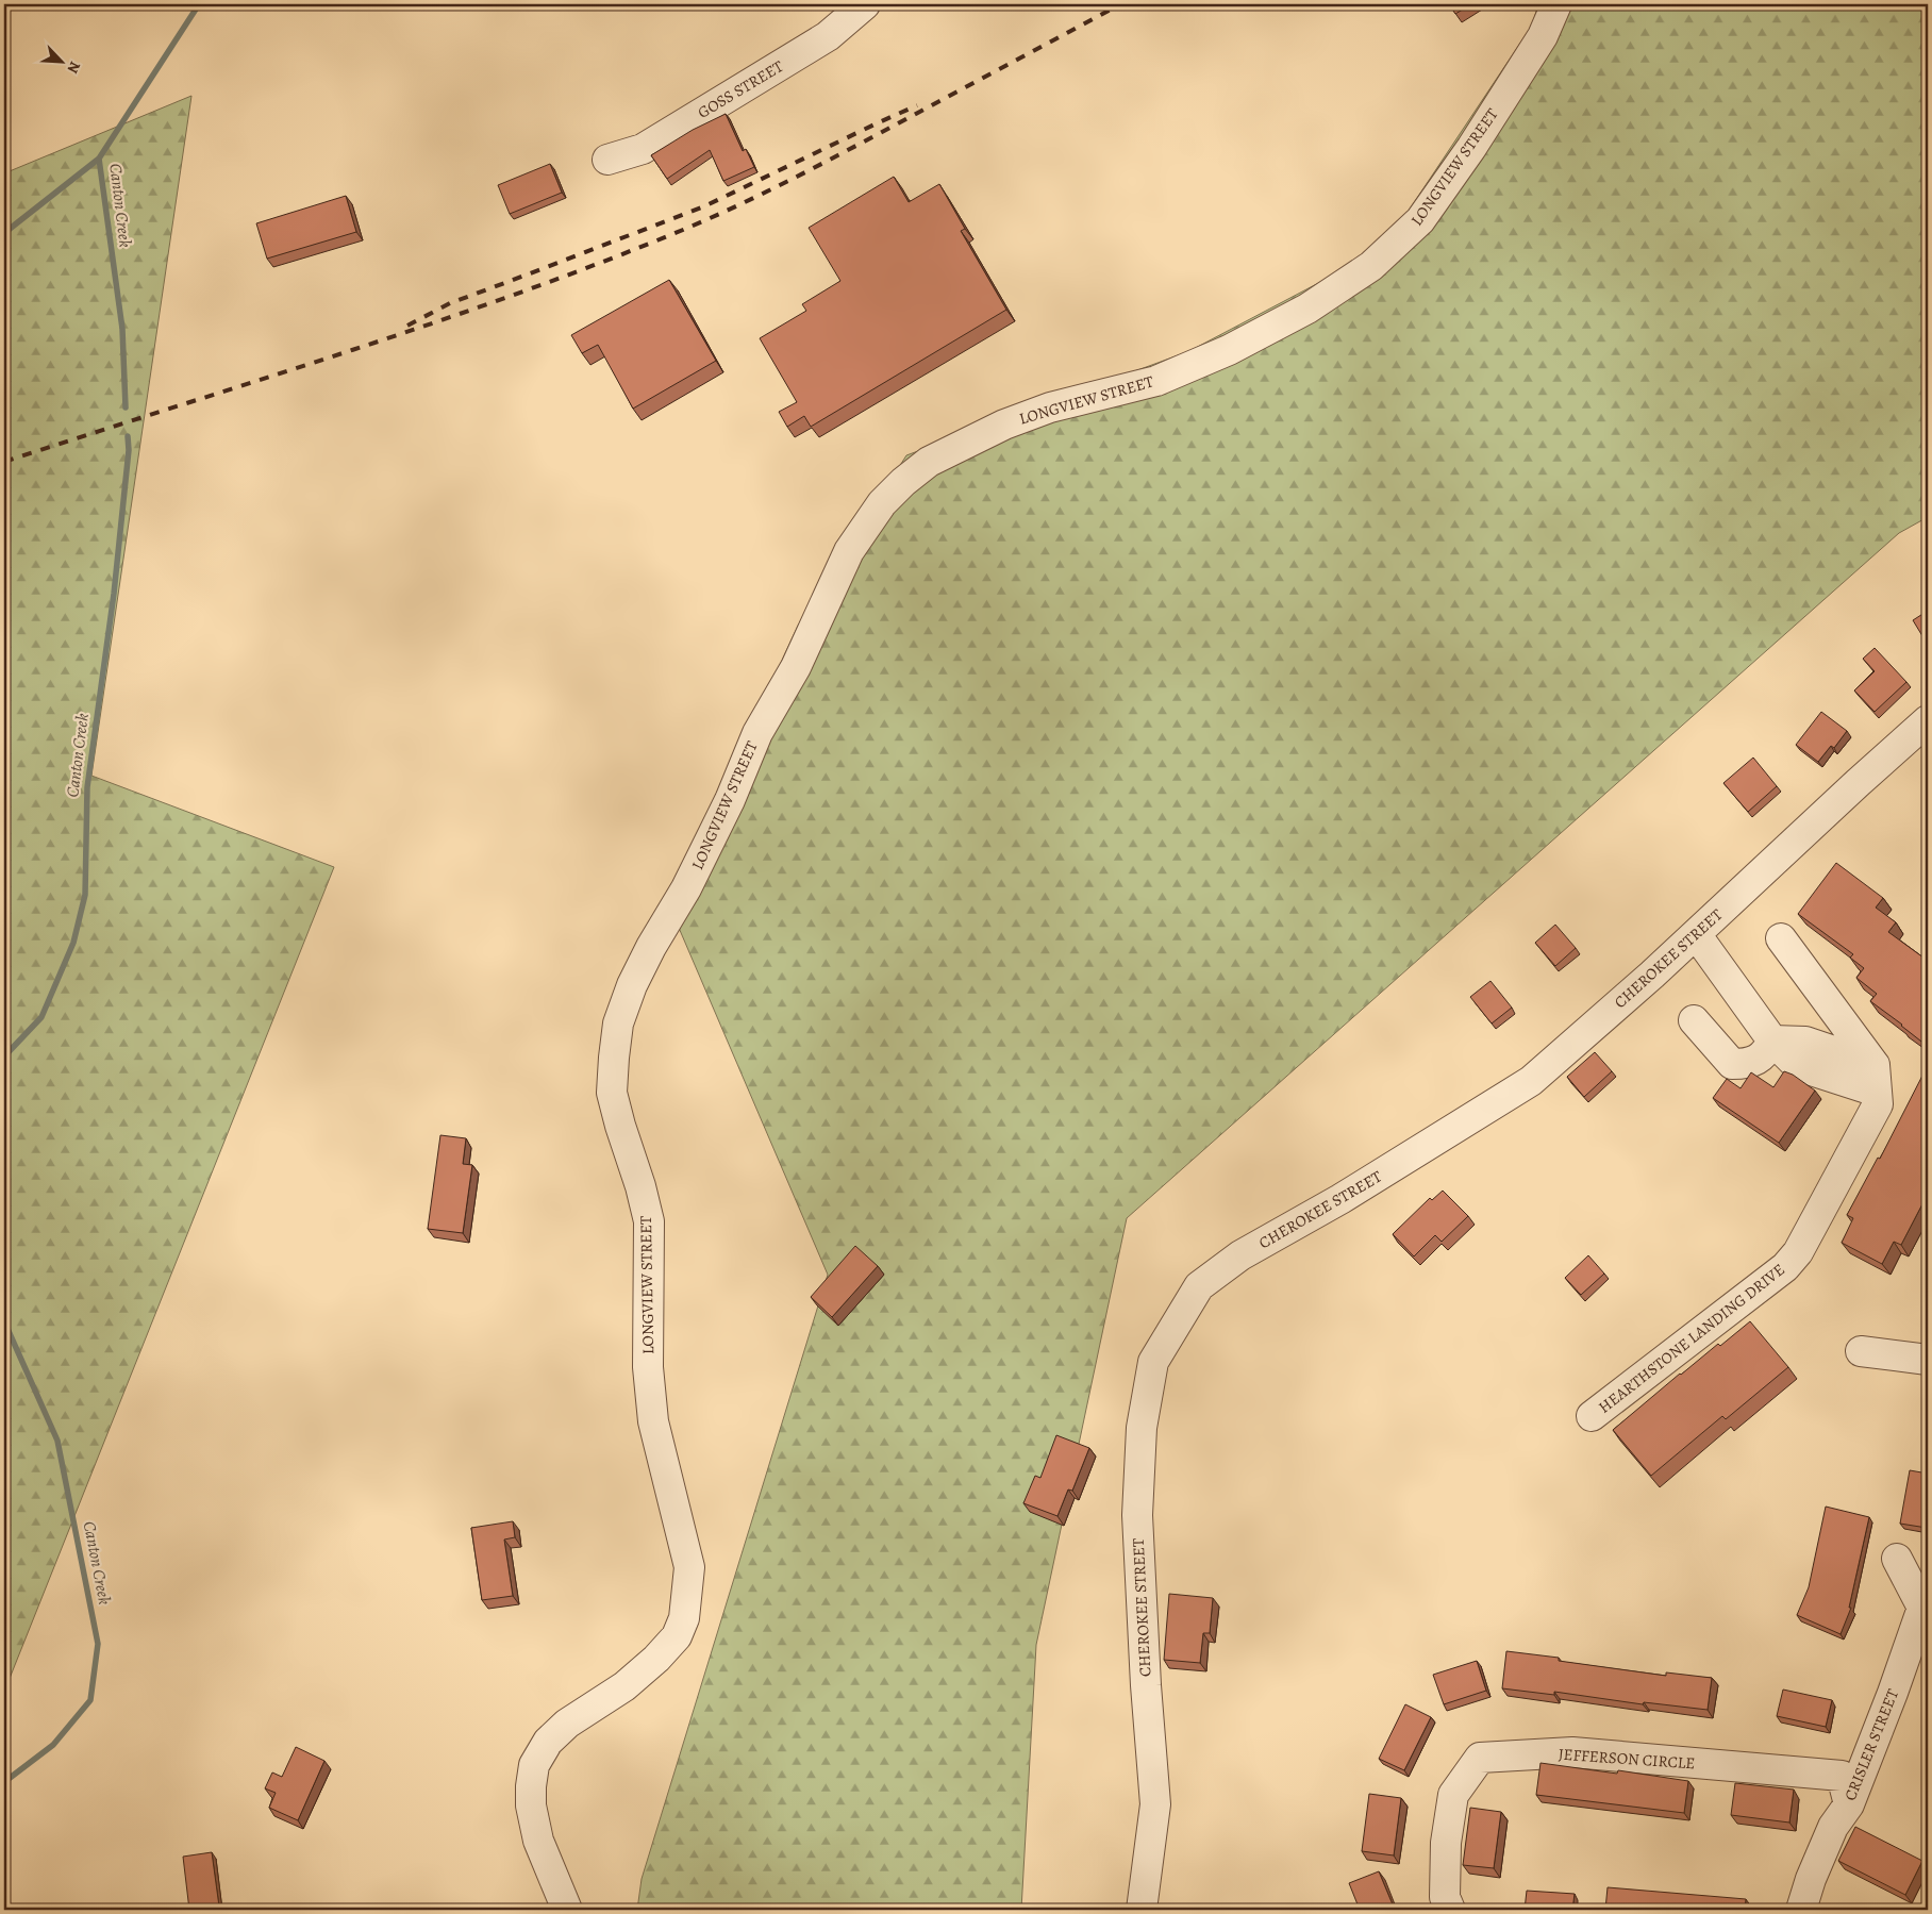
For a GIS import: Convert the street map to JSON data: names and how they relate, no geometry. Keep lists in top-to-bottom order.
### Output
{
  "streets": {
    "street": [
      "GOSS STREET",
      "LONGVIEW STREET",
      "CHEROKEE STREET",
      "HEARTHSTONE LANDING DRIVE",
      "CRISLER STREET",
      "JEFFERSON CIRCLE"
    ]
  },
  "crossings": [
    ["CRISLER STREET", "JEFFERSON CIRCLE"]
  ],
  "water": ["Canton Creek"],
  "north": "bottom right"
}
